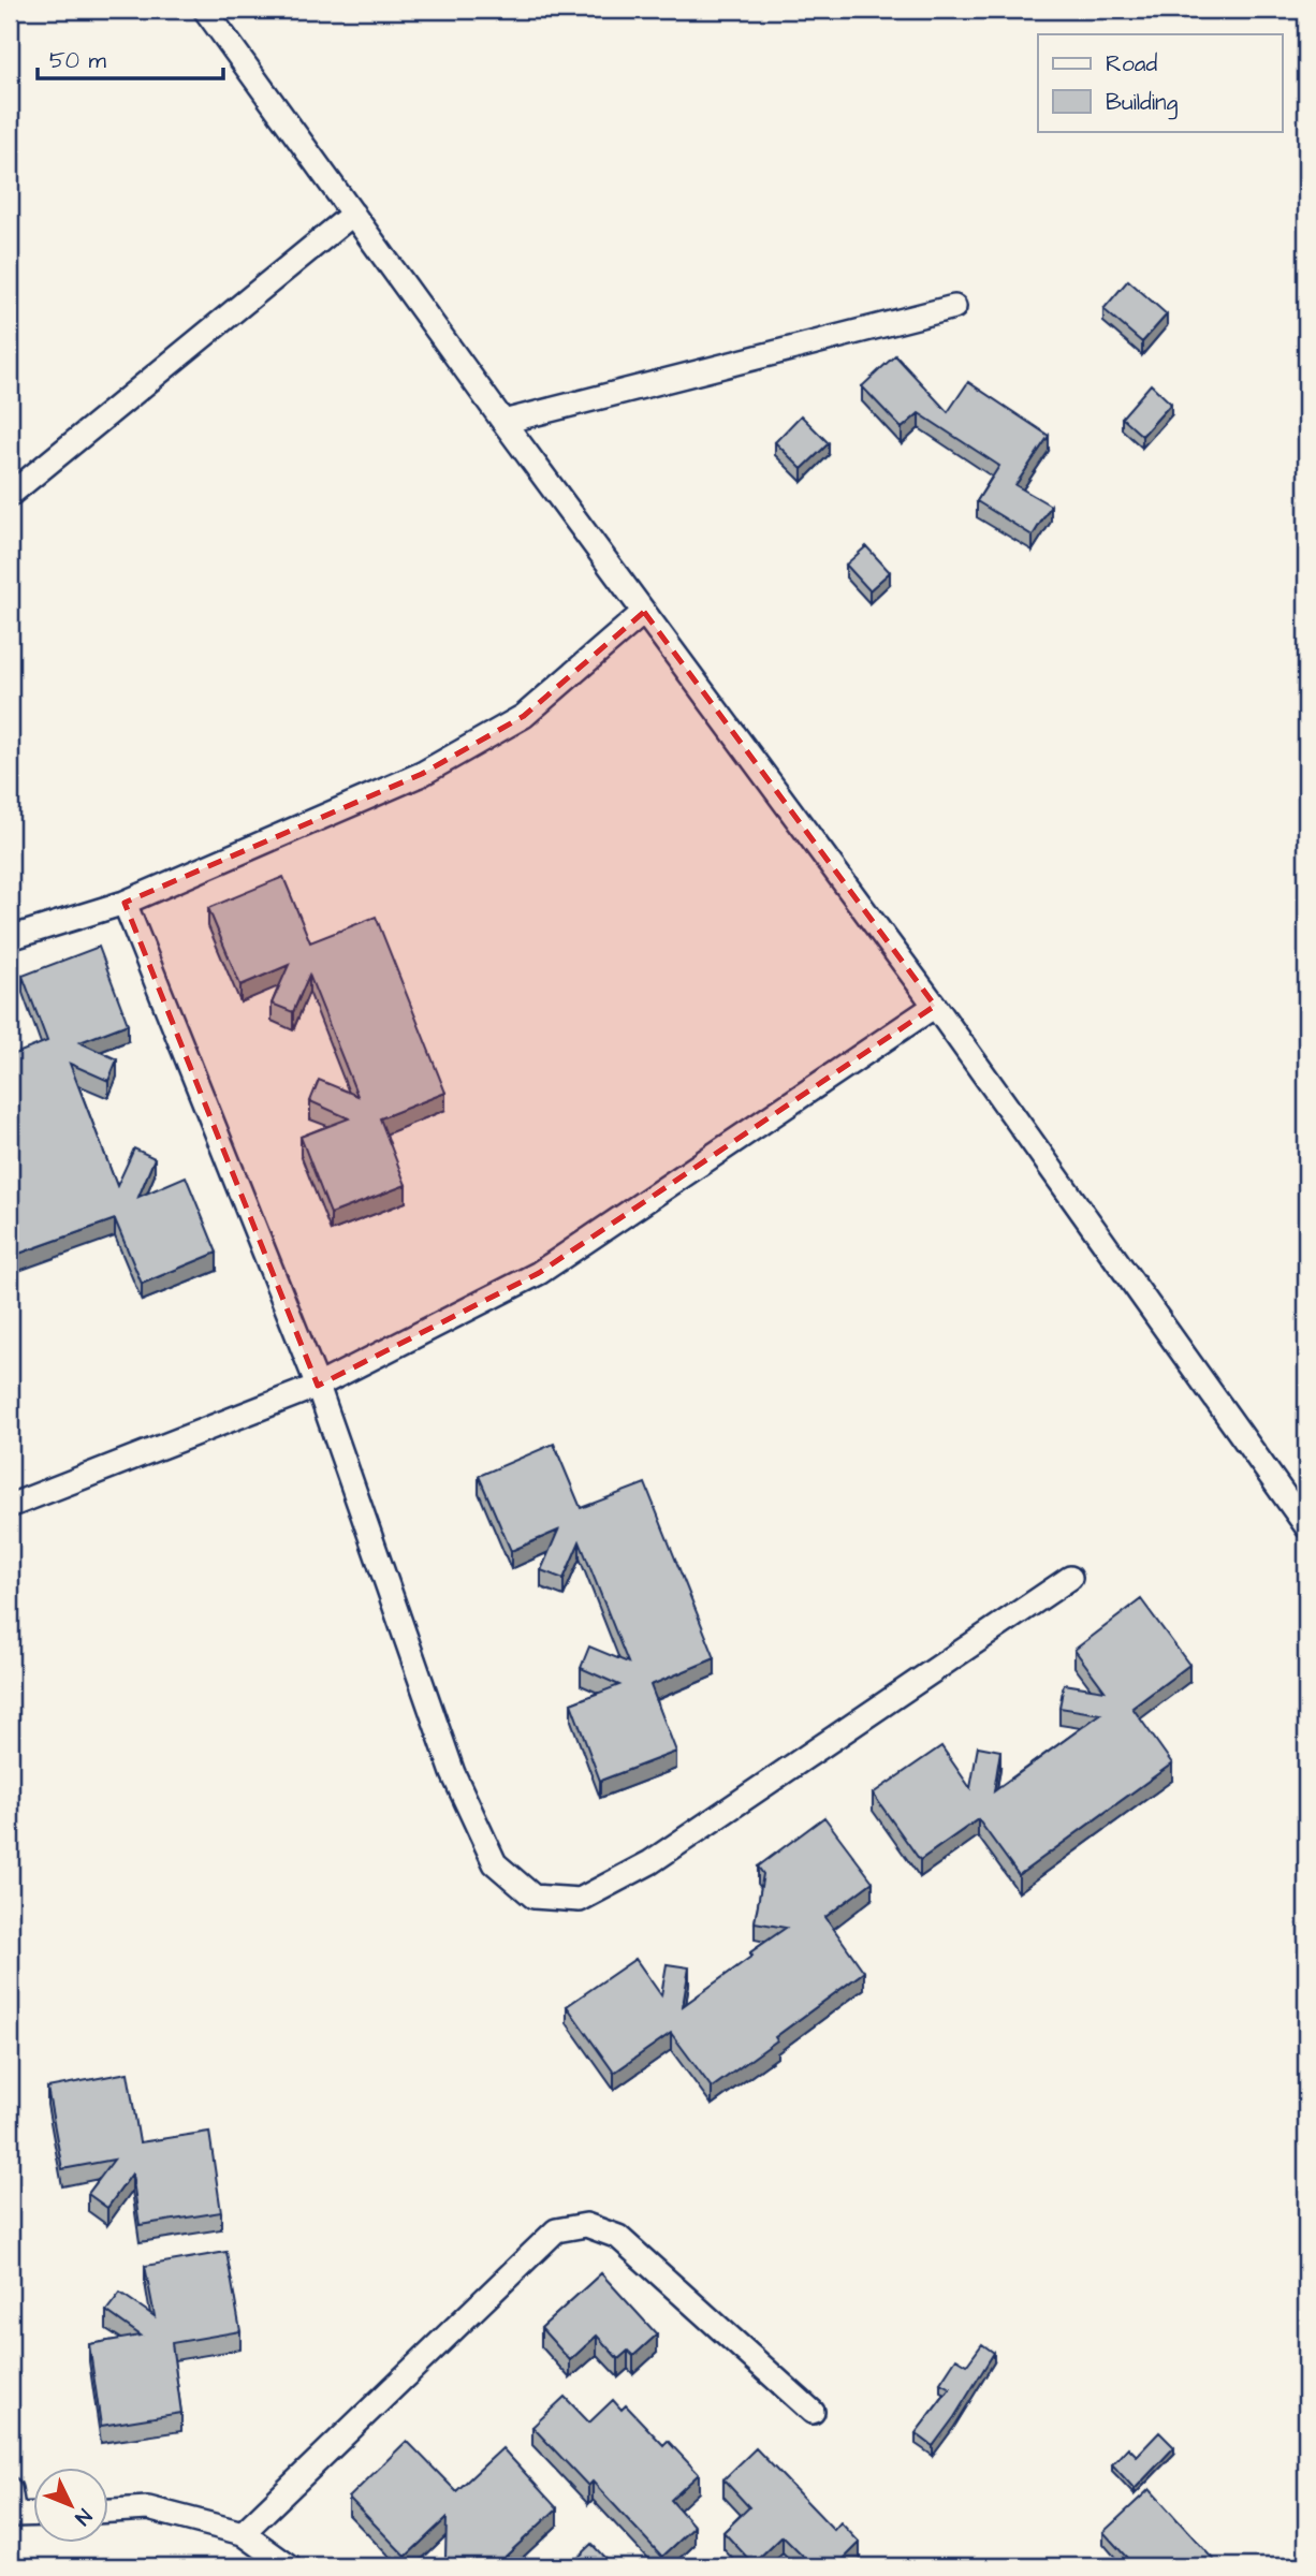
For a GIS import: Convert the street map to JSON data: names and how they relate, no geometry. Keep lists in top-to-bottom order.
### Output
{
  "legend": ["Road", "Building"],
  "scale_bar": "50 m",
  "north": "bottom right"
}
